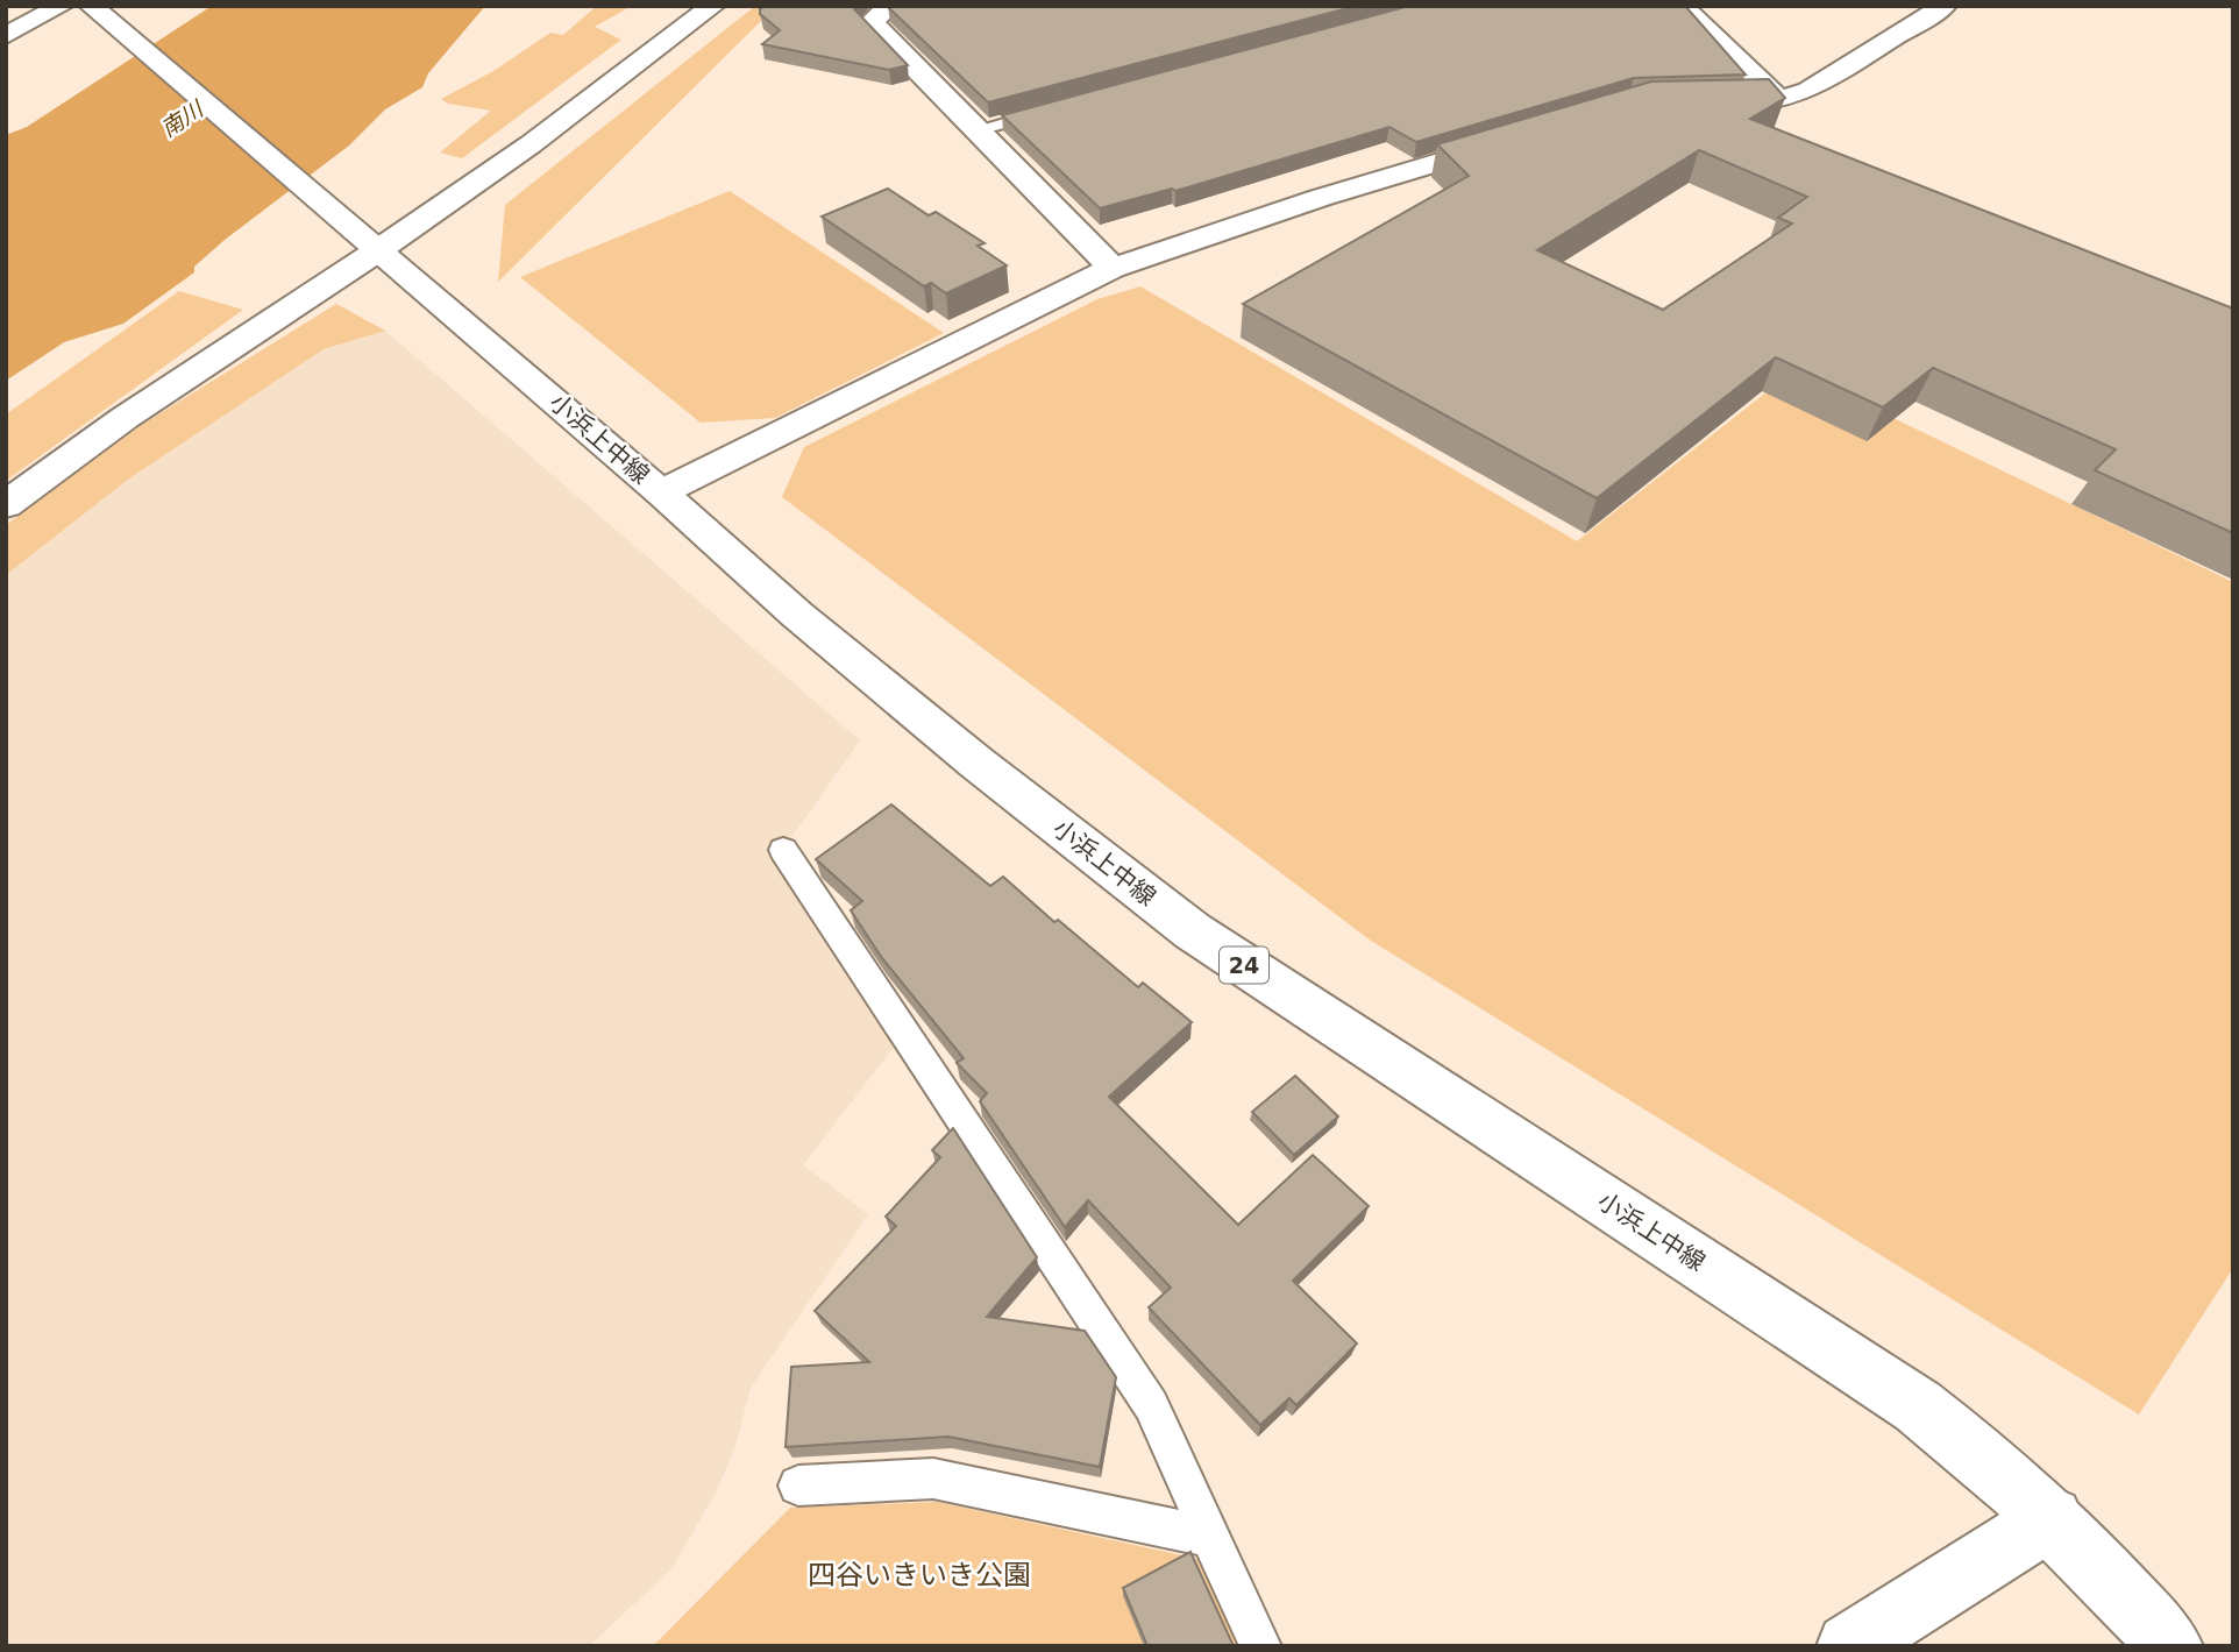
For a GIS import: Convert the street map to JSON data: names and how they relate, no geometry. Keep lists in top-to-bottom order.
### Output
{
  "streets": {
    "street": ["小浜上中線", "24"]
  },
  "water": ["南川"],
  "parks": ["四谷いきいき公園"]
}
